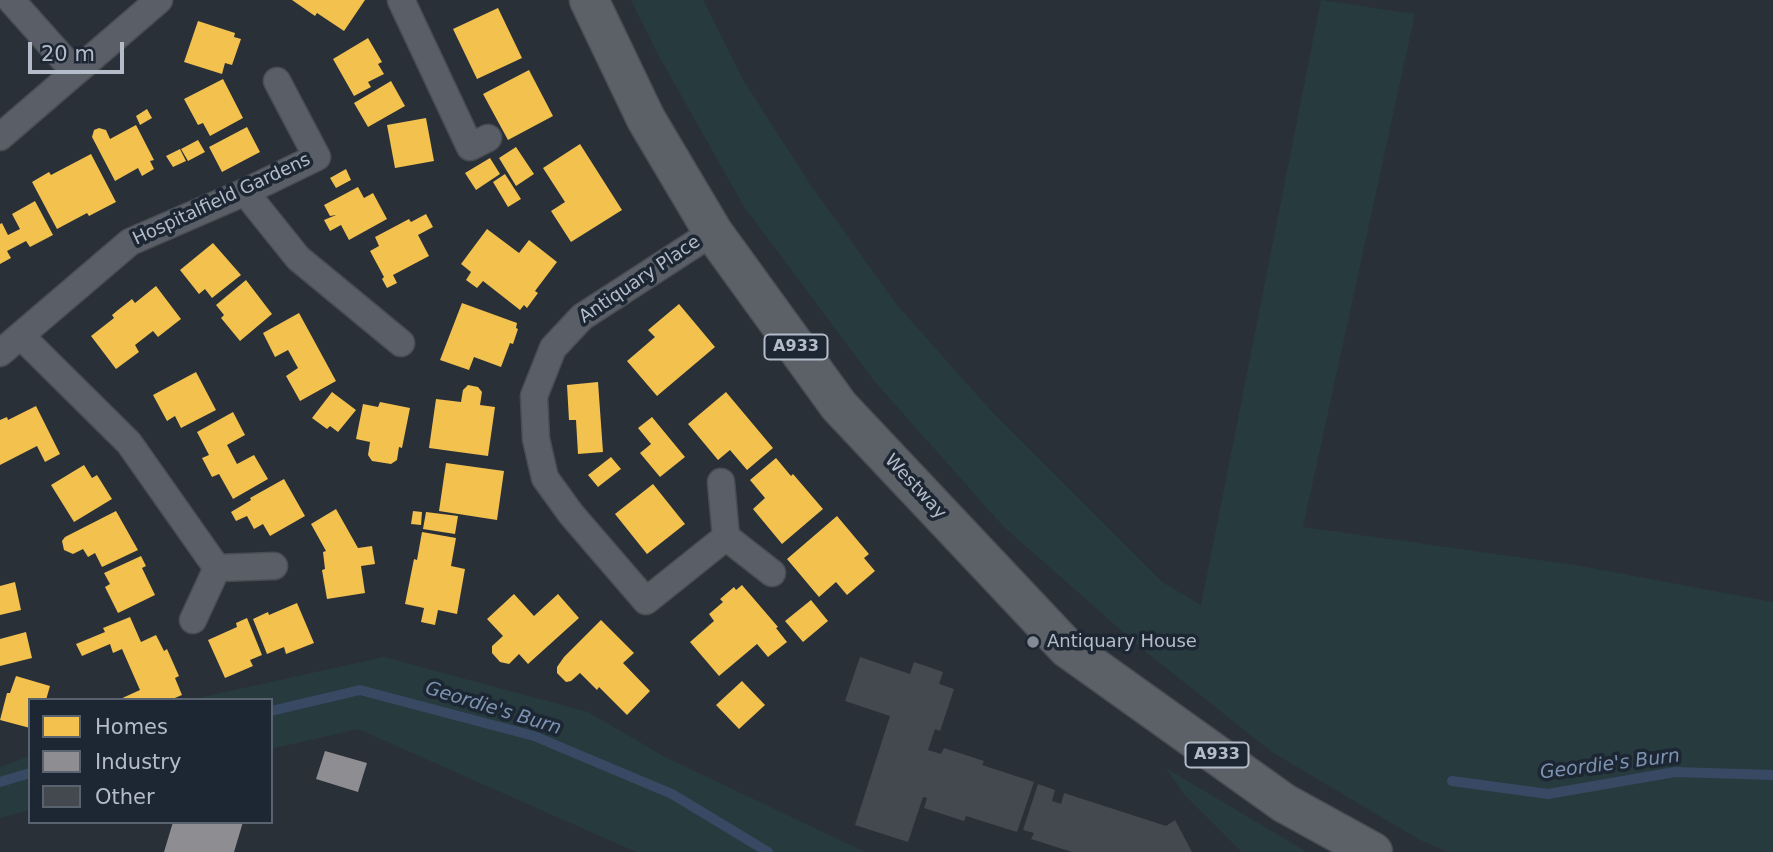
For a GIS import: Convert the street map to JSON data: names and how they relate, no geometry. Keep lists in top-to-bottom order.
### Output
{
  "streets": {
    "main road": ["A933", "Westway"],
    "street": ["Hospitalfield Gardens", "Antiquary Place"]
  },
  "crossings": [
    ["Antiquary Place", "Westway"]
  ],
  "water": ["Geordie's Burn"],
  "places": ["Antiquary House"],
  "legend": ["Homes", "Industry", "Other"],
  "scale_bar": "20 m"
}
